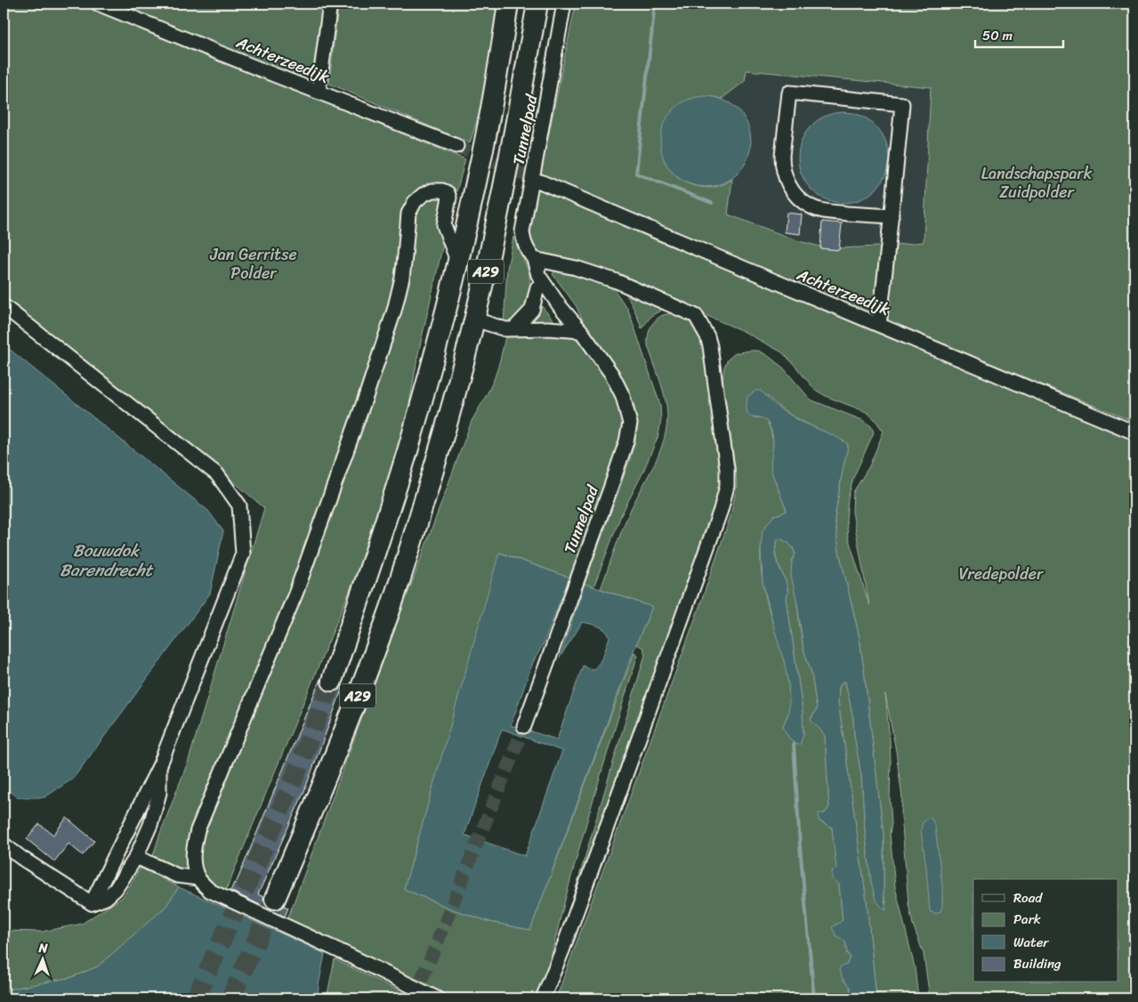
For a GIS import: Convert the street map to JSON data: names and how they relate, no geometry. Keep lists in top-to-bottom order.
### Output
{
  "streets": {
    "highway": ["A29"],
    "street": ["Achterzeedijk", "Tunnelpad"]
  },
  "water": ["Bouwdok Barendrecht"],
  "parks": ["Landschapspark Zuidpolder", "Jan Gerritse Polder", "Vredepolder"],
  "legend": [
    "Road",
    "Park",
    "Water",
    "Building"
  ],
  "scale_bar": "50 m",
  "north": "top"
}
